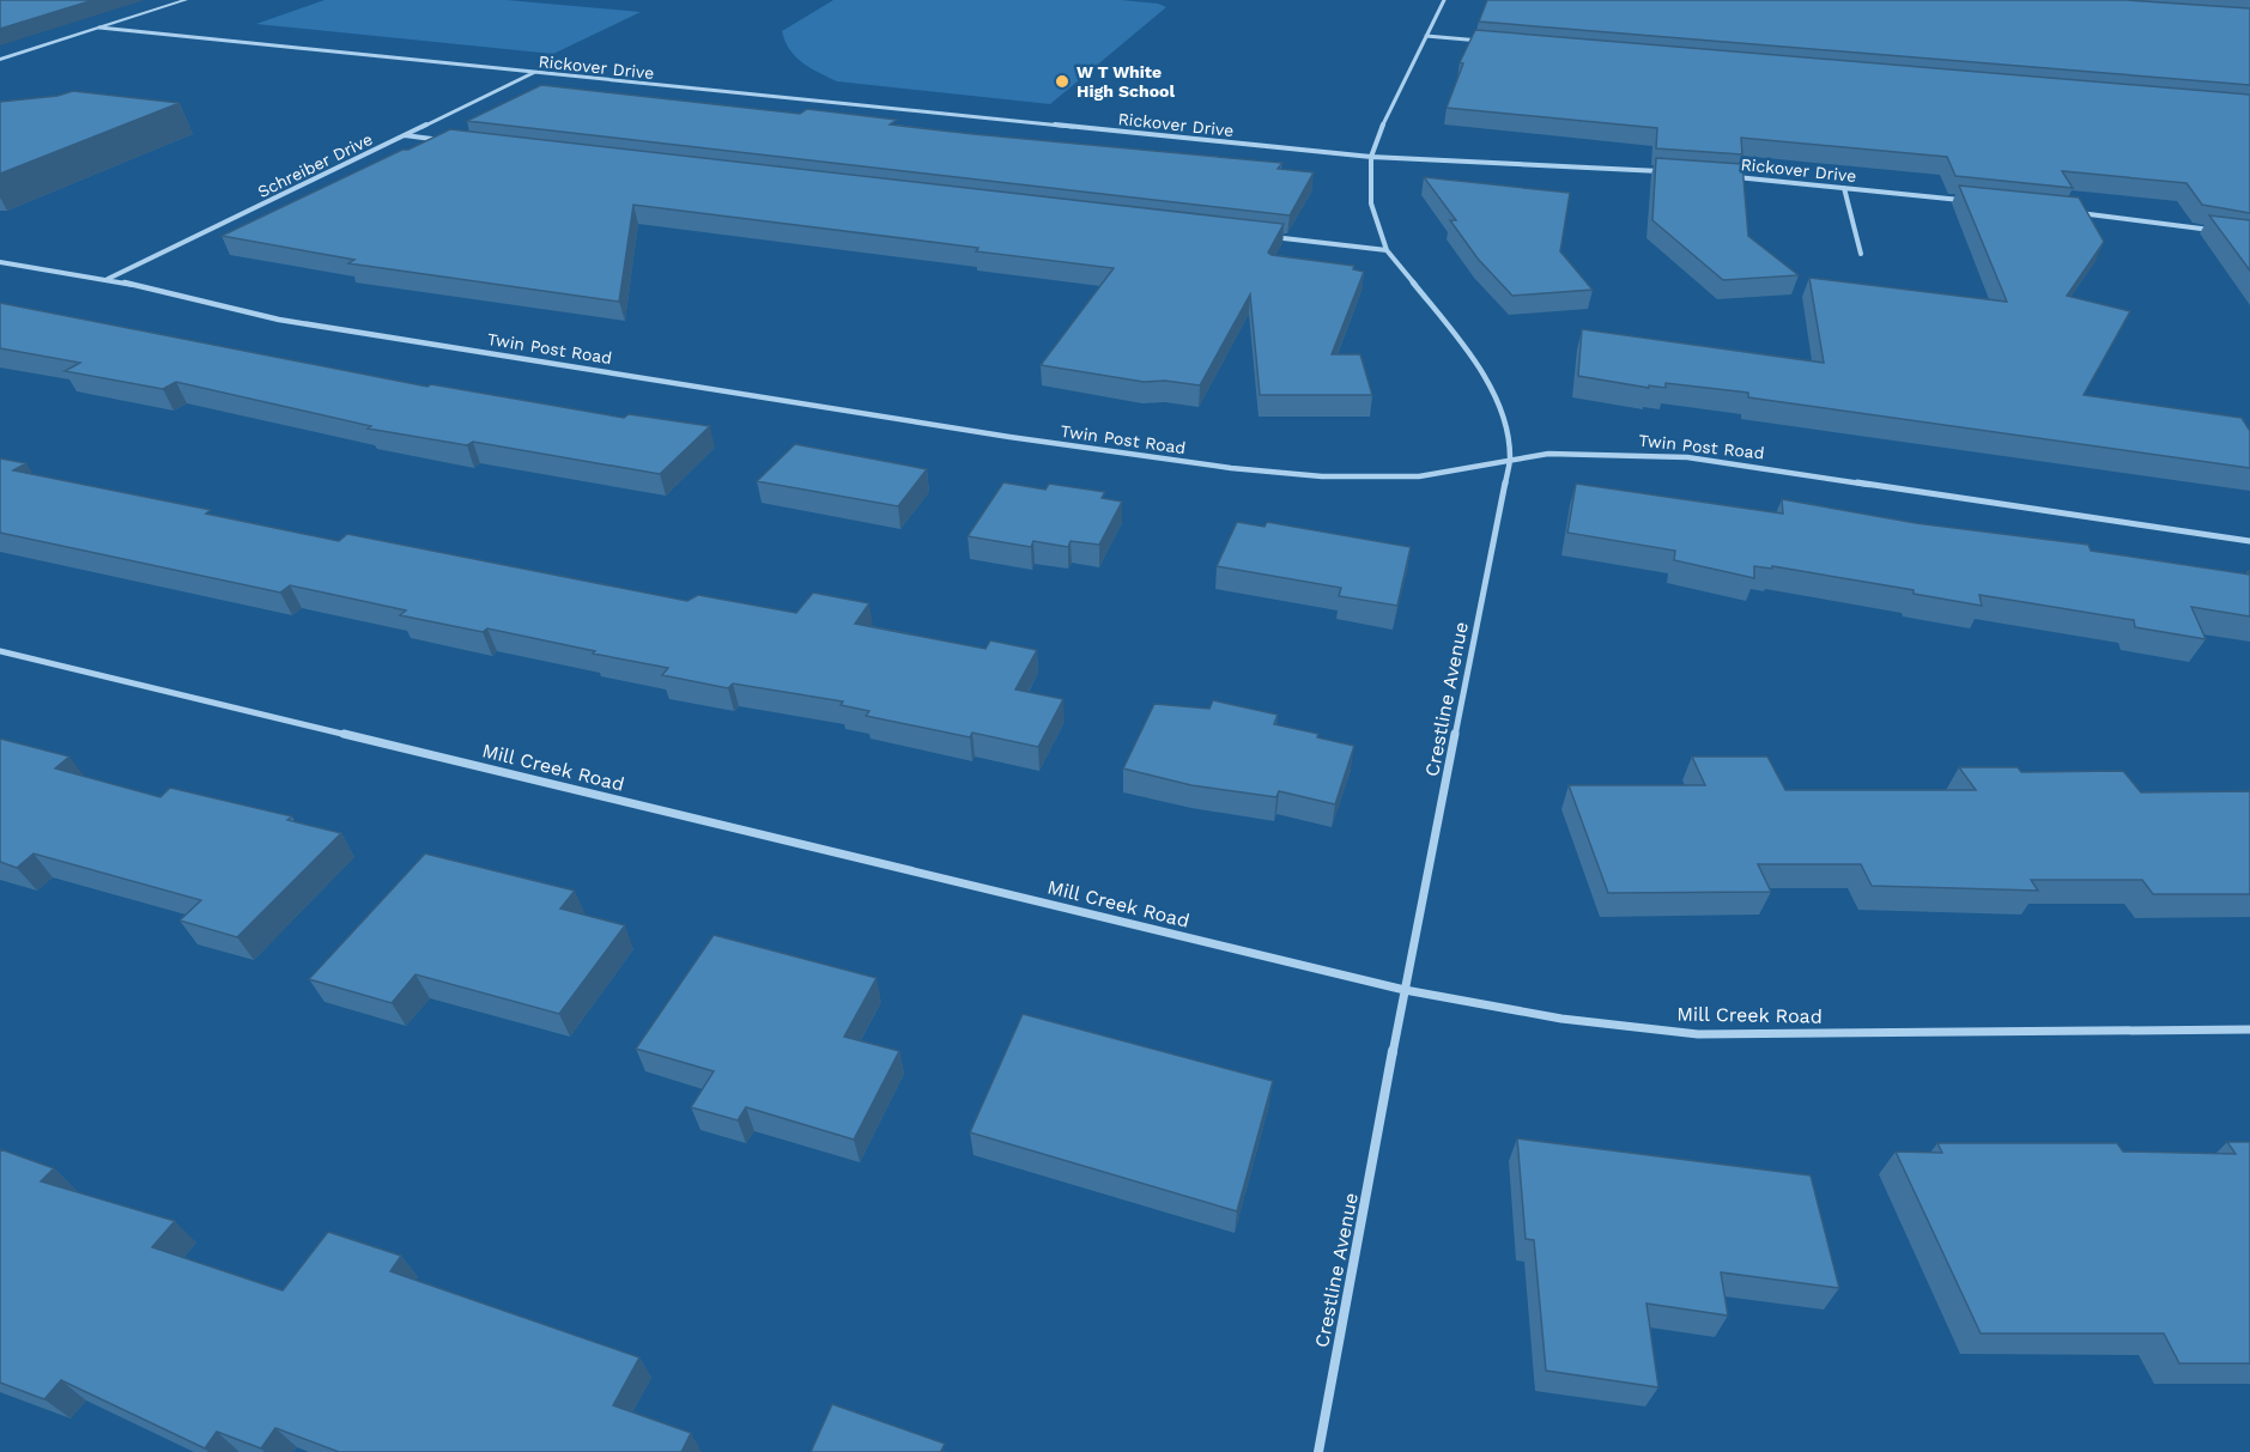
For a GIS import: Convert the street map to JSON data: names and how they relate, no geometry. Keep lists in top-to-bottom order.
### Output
{
  "streets": {
    "street": [
      "Rickover Drive",
      "Schreiber Drive",
      "Twin Post Road",
      "Crestline Avenue",
      "Mill Creek Road"
    ]
  },
  "crossings": [
    ["Rickover Drive", "Schreiber Drive"],
    ["Rickover Drive", "Crestline Avenue"],
    ["Schreiber Drive", "Twin Post Road"],
    ["Twin Post Road", "Crestline Avenue"],
    ["Crestline Avenue", "Mill Creek Road"]
  ],
  "places": ["W T White High School"]
}
